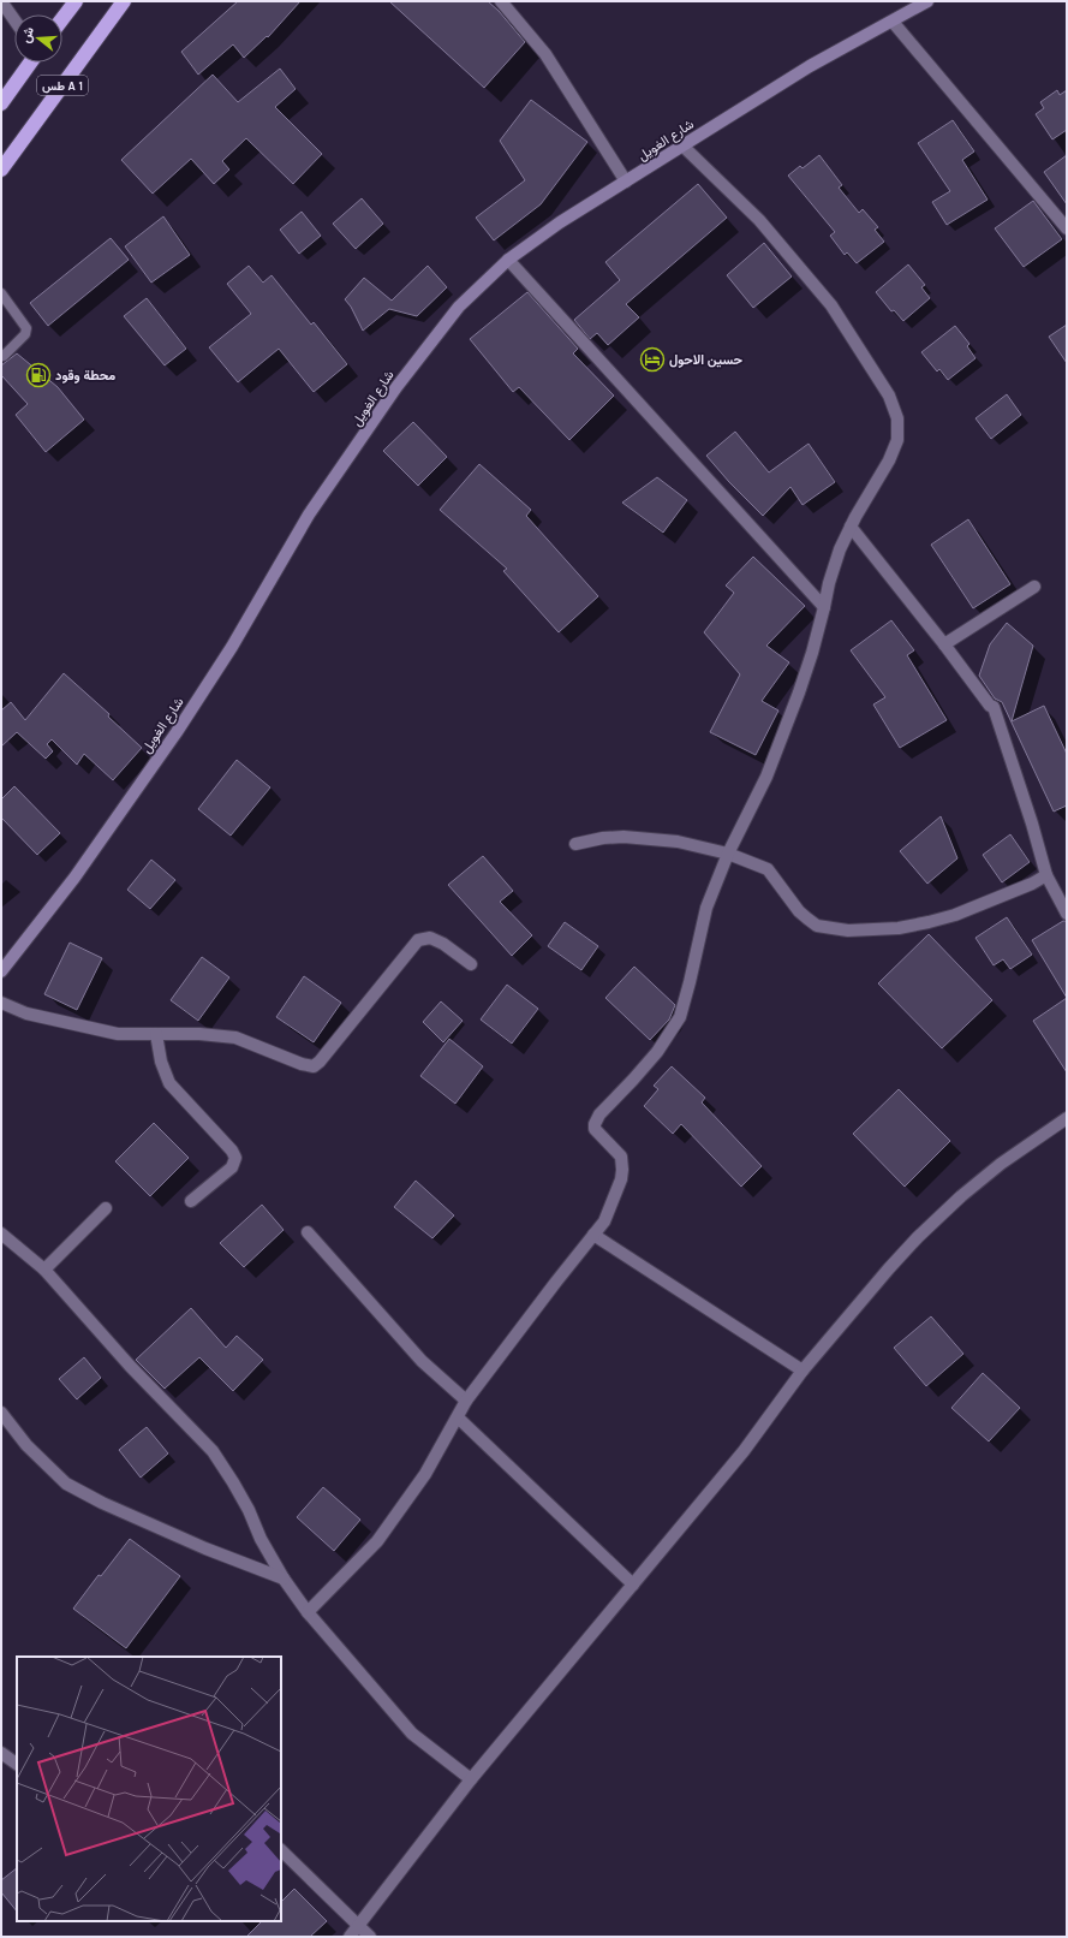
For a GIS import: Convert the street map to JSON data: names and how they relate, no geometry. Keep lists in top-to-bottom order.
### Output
{
  "streets": {
    "highway": ["طس A 1"],
    "street": ["شارع الغويل"]
  },
  "places": {
    "hotel": ["حسين الاحول"],
    "fuel station": ["محطة وقود"]
  },
  "north": "left"
}
